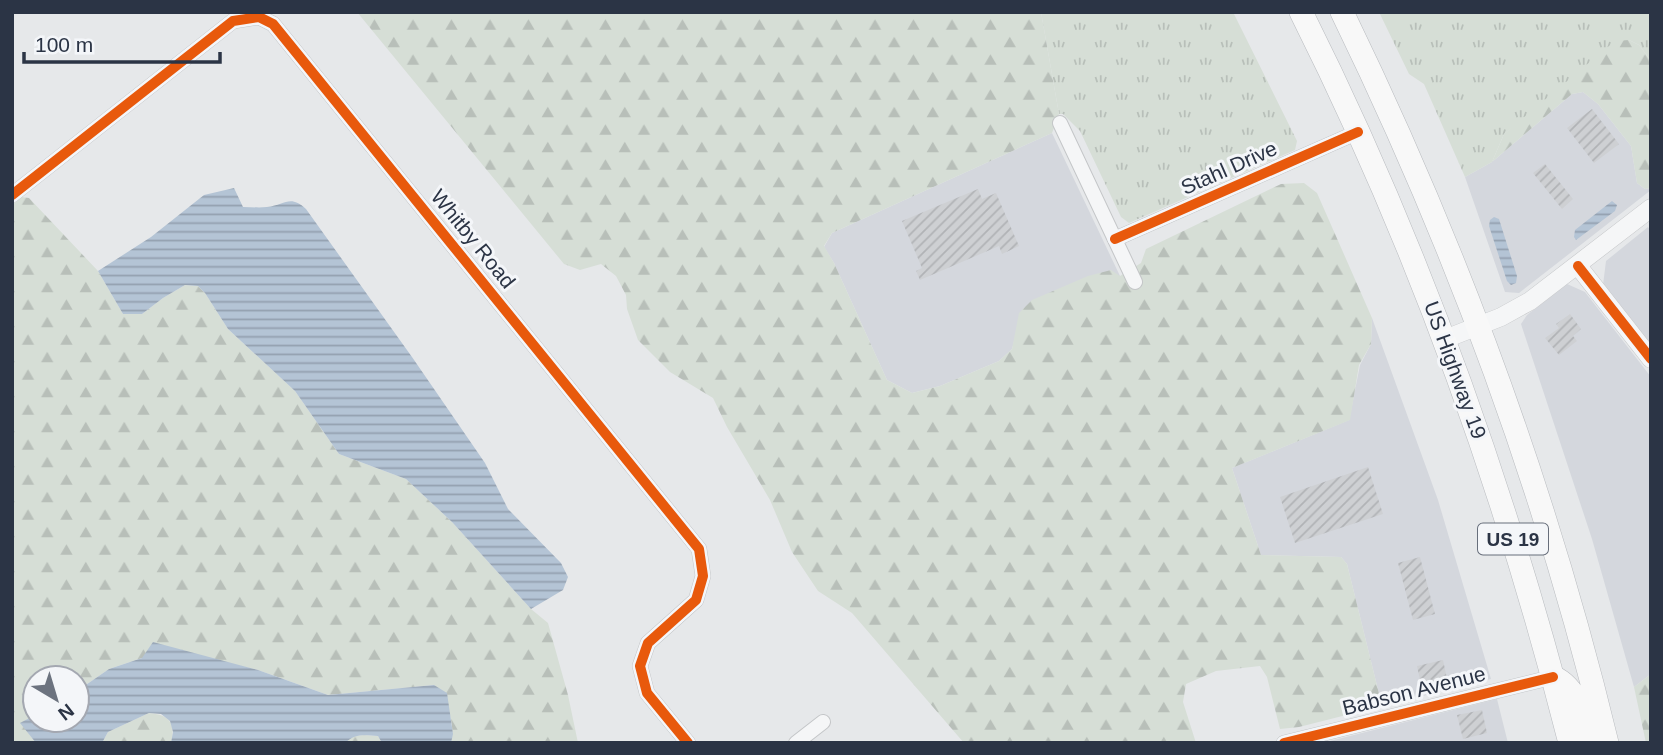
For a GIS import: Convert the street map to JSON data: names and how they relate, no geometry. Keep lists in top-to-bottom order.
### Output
{
  "streets": {
    "highway": ["US Highway 19", "US 19"],
    "street": ["Stahl Drive", "Whitby Road", "Babson Avenue"]
  },
  "crossings": [
    ["Stahl Drive", "US Highway 19"],
    ["US Highway 19", "Babson Avenue"]
  ],
  "scale_bar": "100 m",
  "north": "bottom right"
}
